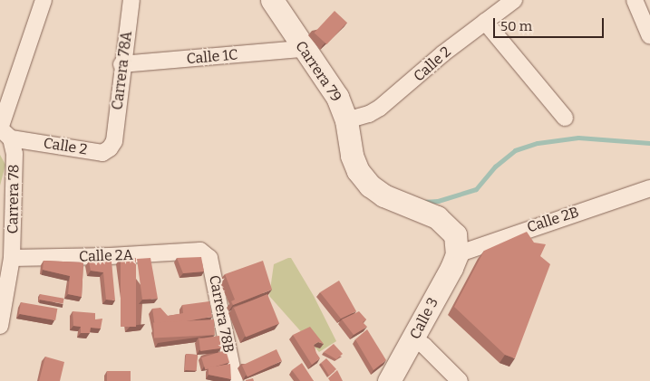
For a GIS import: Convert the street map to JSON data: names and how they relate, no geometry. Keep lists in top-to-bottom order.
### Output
{
  "streets": {
    "main road": ["Carrera 79", "Calle 3"],
    "street": [
      "Calle 1C",
      "Calle 2",
      "Carrera 78A",
      "Carrera 78",
      "Calle 2B",
      "Calle 2A",
      "Carrera 78B"
    ]
  },
  "crossings": [
    ["Calle 1C", "Carrera 78A"],
    ["Calle 1C", "Carrera 79"],
    ["Calle 2", "Carrera 78A"],
    ["Calle 2", "Carrera 79"],
    ["Calle 2", "Carrera 78"],
    ["Carrera 79", "Calle 2B"],
    ["Carrera 79", "Calle 3"],
    ["Carrera 78", "Calle 2A"],
    ["Calle 2B", "Calle 3"],
    ["Calle 2A", "Carrera 78B"]
  ],
  "scale_bar": "50 m"
}
